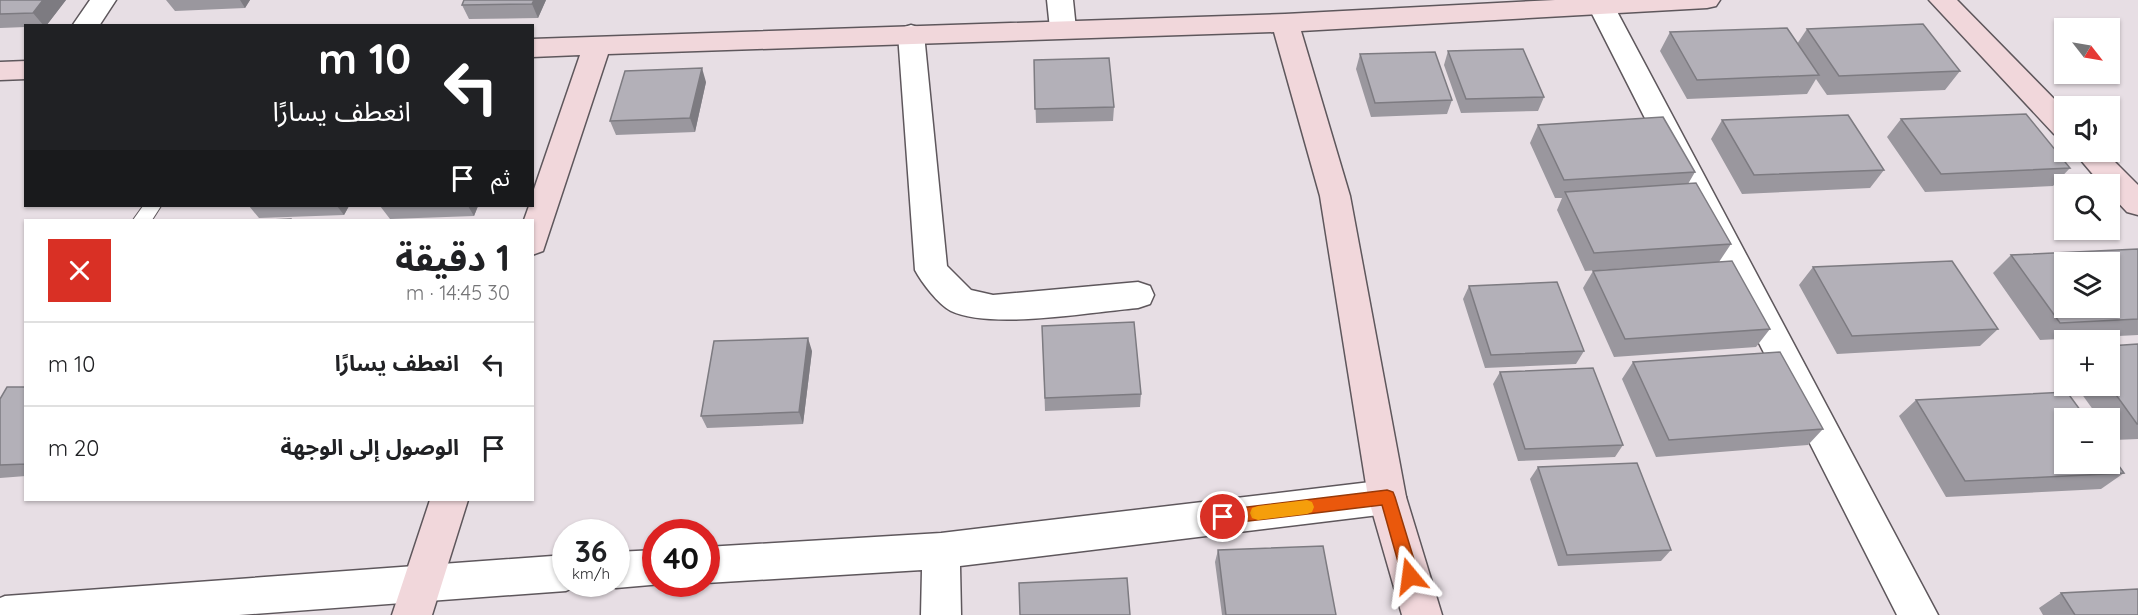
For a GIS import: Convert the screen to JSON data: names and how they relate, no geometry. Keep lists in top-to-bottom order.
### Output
{
  "north": "bottom right",
  "page": {
    "map_buttons": ["+", "−"],
    "turn": ["10 m", "انعطف يسارًا"],
    "then": "ثم",
    "heading": ["1 دقيقة", "30 m · 14:45"],
    "list": [
      {
        "name": "انعطف يسارًا",
        "value": "10 m"
      },
      {
        "name": "الوصول إلى الوجهة",
        "value": "20 m"
      }
    ],
    "speed": "36 km/h",
    "limit": "40"
  }
}
